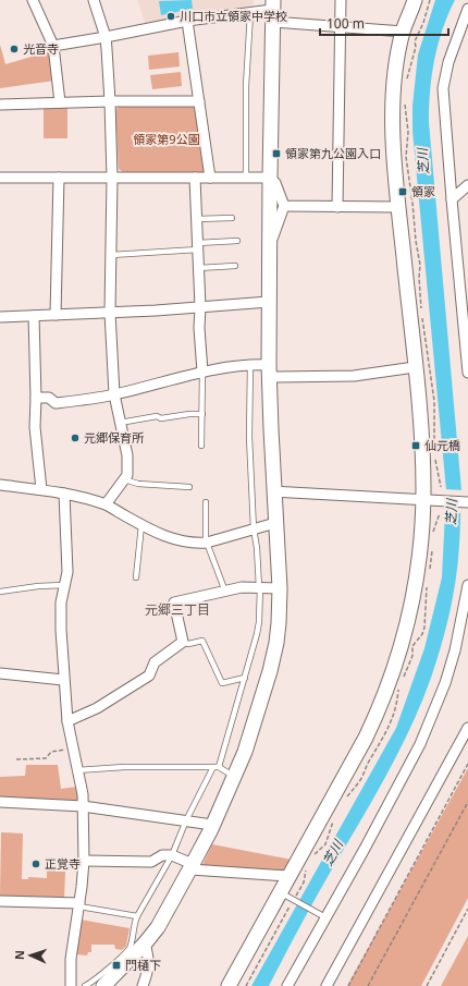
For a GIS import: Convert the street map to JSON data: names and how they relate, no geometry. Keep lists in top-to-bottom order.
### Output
{
  "districts": ["元郷三丁目"],
  "water": ["芝川"],
  "parks": ["領家第9公園"],
  "places": {
    "other": [
      "川口市立領家中学校",
      "光音寺",
      "元郷保育所",
      "正覚寺"
    ],
    "transit": [
      "領家第九公園入口",
      "領家",
      "仙元橋",
      "門樋下"
    ]
  },
  "scale_bar": "100 m",
  "north": "left"
}
